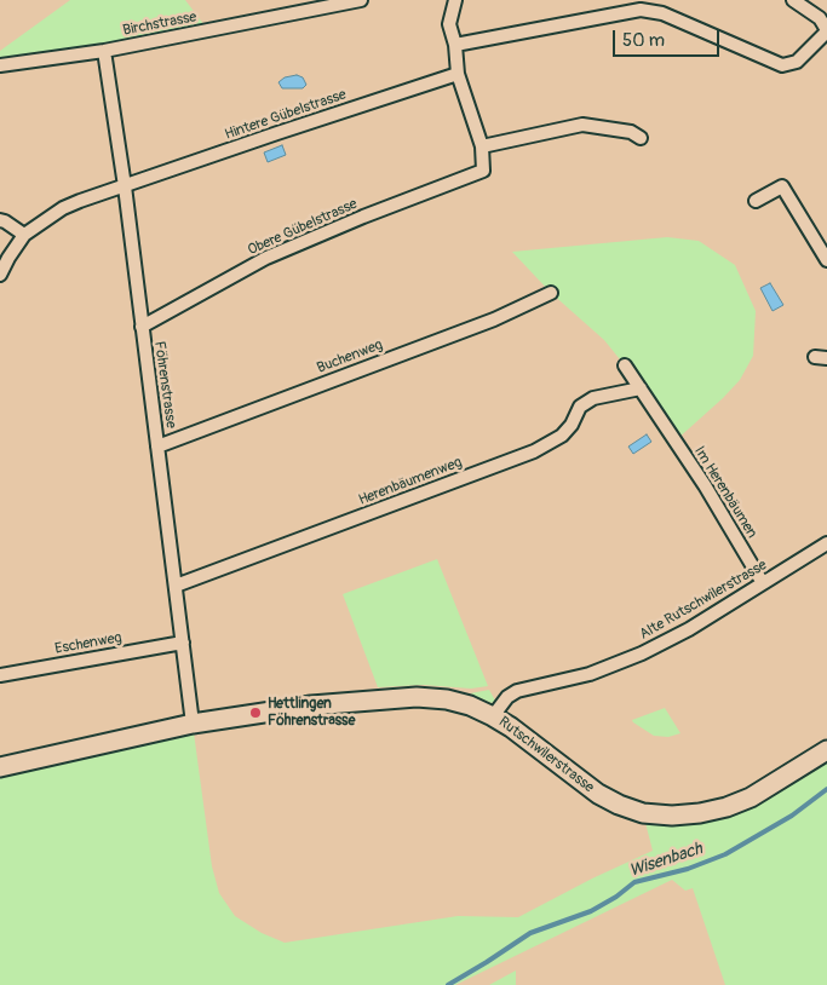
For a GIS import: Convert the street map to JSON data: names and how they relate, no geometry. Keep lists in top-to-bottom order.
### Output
{
  "streets": {
    "street": [
      "Birchstrasse",
      "Hintere Gübelstrasse",
      "Obere Gübelstrasse",
      "Buchenweg",
      "Föhrenstrasse",
      "Herenbäumenweg",
      "Im Herenbäumen",
      "Alte Rutschwilerstrasse",
      "Eschenweg",
      "Rutschwilerstrasse"
    ]
  },
  "crossings": [
    ["Birchstrasse", "Föhrenstrasse"],
    ["Hintere Gübelstrasse", "Föhrenstrasse"],
    ["Obere Gübelstrasse", "Föhrenstrasse"],
    ["Buchenweg", "Föhrenstrasse"],
    ["Föhrenstrasse", "Herenbäumenweg"],
    ["Föhrenstrasse", "Eschenweg"],
    ["Föhrenstrasse", "Rutschwilerstrasse"],
    ["Herenbäumenweg", "Im Herenbäumen"],
    ["Im Herenbäumen", "Alte Rutschwilerstrasse"],
    ["Alte Rutschwilerstrasse", "Rutschwilerstrasse"]
  ],
  "water": ["Wisenbach"],
  "places": ["Hettlingen Föhrenstrasse"],
  "scale_bar": "50 m"
}
